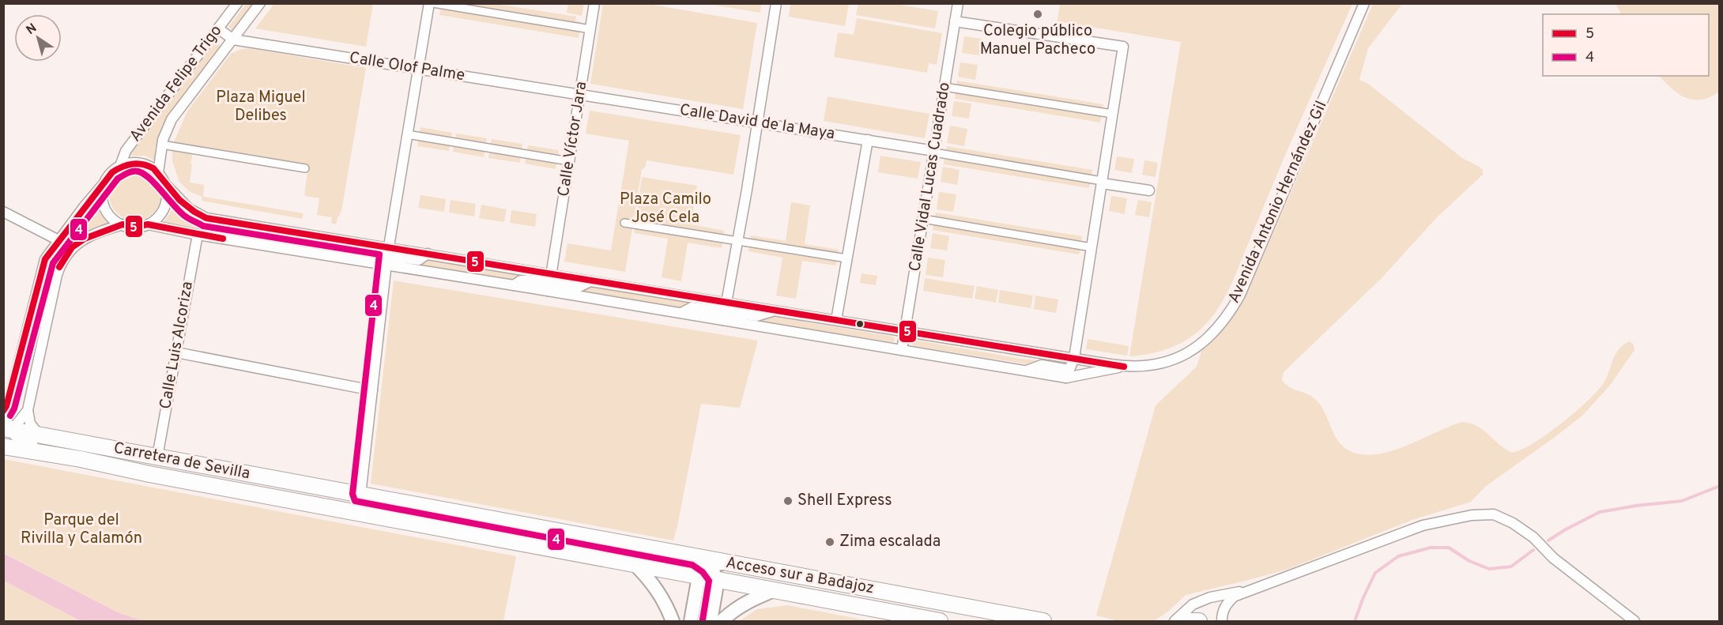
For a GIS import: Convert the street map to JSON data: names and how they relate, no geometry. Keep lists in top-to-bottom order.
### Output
{
  "streets": {
    "highway": ["Carretera de Sevilla", "Acceso sur a Badajoz"],
    "street": [
      "Calle Olof Palme",
      "Avenida Felipe Trigo",
      "Calle David de la Maya",
      "Calle Víctor Jara",
      "Calle Vidal Lucas Cuadrado",
      "Avenida Antonio Hernández Gil",
      "Calle Luis Alcoriza"
    ]
  },
  "crossings": [
    ["Calle Olof Palme", "Avenida Felipe Trigo"],
    ["Calle Olof Palme", "Calle David de la Maya"],
    ["Calle Olof Palme", "Calle Víctor Jara"],
    ["Avenida Felipe Trigo", "Avenida Antonio Hernández Gil"],
    ["Calle David de la Maya", "Calle Víctor Jara"],
    ["Calle David de la Maya", "Calle Vidal Lucas Cuadrado"],
    ["Calle Víctor Jara", "Avenida Antonio Hernández Gil"],
    ["Calle Vidal Lucas Cuadrado", "Avenida Antonio Hernández Gil"],
    ["Avenida Antonio Hernández Gil", "Calle Luis Alcoriza"],
    ["Calle Luis Alcoriza", "Carretera de Sevilla"],
    ["Carretera de Sevilla", "Acceso sur a Badajoz"]
  ],
  "parks": ["Plaza Miguel Delibes", "Plaza Camilo José Cela", "Parque del Rivilla y Calamón"],
  "places": ["Colegio público Manuel Pacheco", "Shell Express", "Zima escalada"],
  "lines": ["transit line 5", "transit line 4"],
  "legend": ["5", "4"],
  "north": "top left"
}
